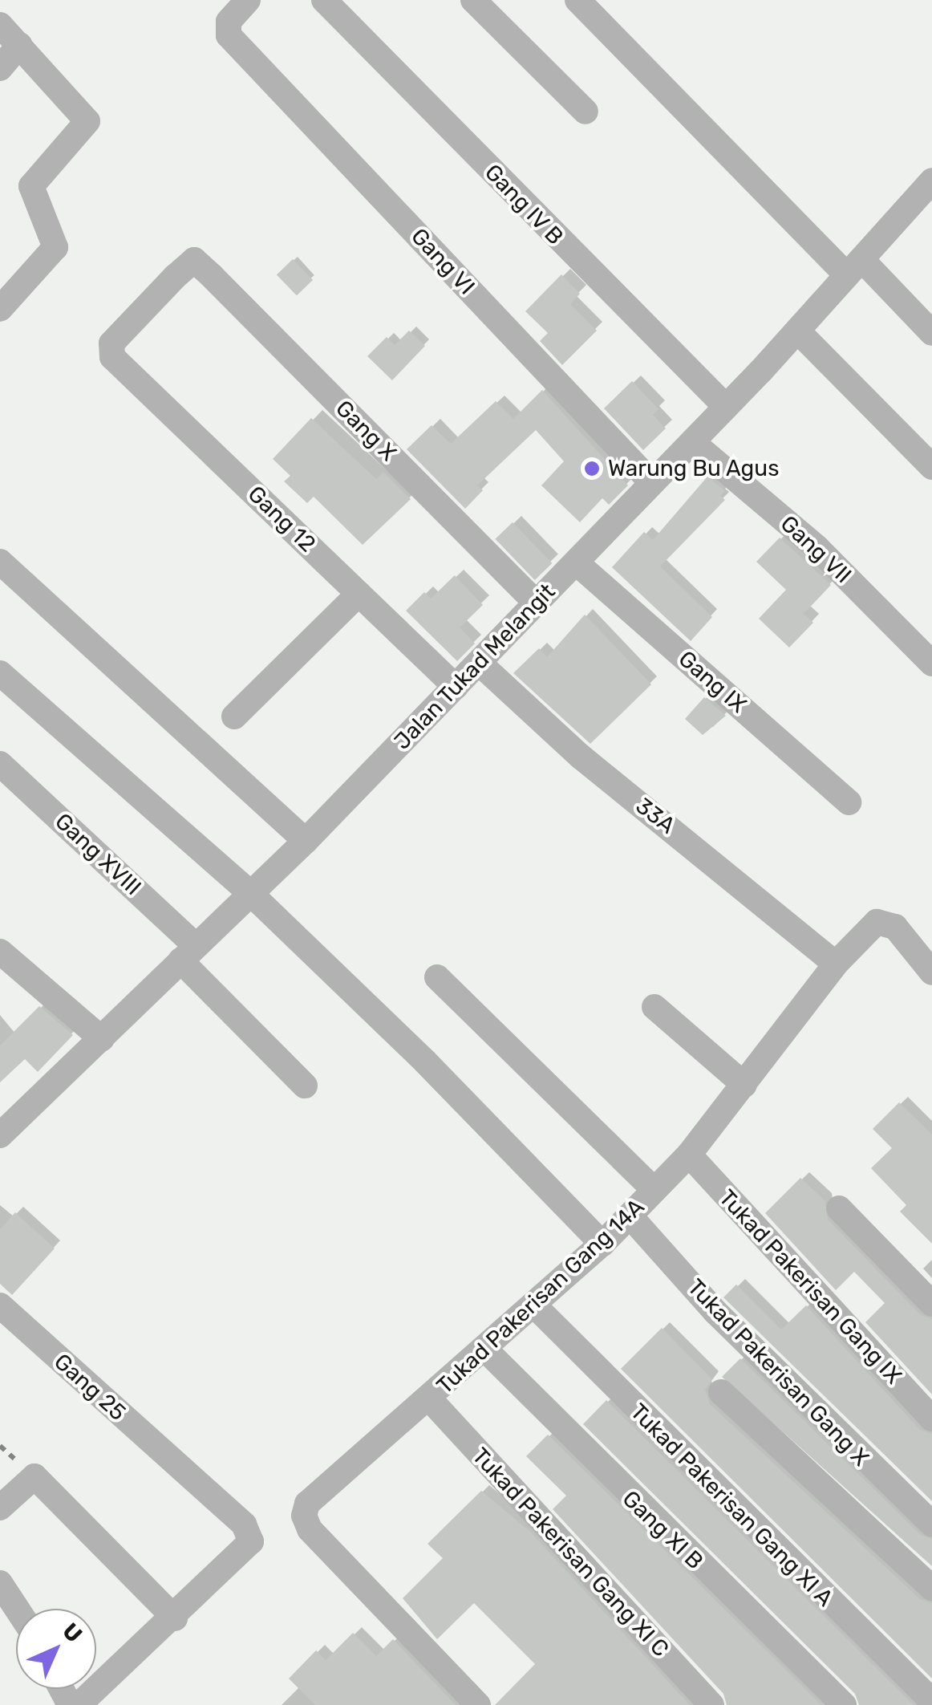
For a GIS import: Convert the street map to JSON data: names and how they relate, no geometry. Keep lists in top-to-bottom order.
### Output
{
  "streets": {
    "street": [
      "Gang IV B",
      "Gang VI",
      "Gang X",
      "Gang 12",
      "Gang VII",
      "Jalan Tukad Melangit",
      "Gang IX",
      "33A",
      "Gang XVIII",
      "Tukad Pakerisan Gang IX",
      "Tukad Pakerisan Gang 14A",
      "Tukad Pakerisan Gang X",
      "Gang 25",
      "Tukad Pakerisan Gang XI A",
      "Gang XI B",
      "Tukad Pakerisan Gang XI C"
    ]
  },
  "crossings": [
    ["Gang IV B", "Jalan Tukad Melangit"],
    ["Gang VI", "Jalan Tukad Melangit"],
    ["Gang X", "Gang 12"],
    ["Gang X", "Jalan Tukad Melangit"],
    ["Gang 12", "Jalan Tukad Melangit"],
    ["Gang VII", "Jalan Tukad Melangit"],
    ["Jalan Tukad Melangit", "Gang IX"],
    ["Jalan Tukad Melangit", "33A"],
    ["Jalan Tukad Melangit", "Gang XVIII"],
    ["33A", "Tukad Pakerisan Gang 14A"],
    ["Tukad Pakerisan Gang IX", "Tukad Pakerisan Gang 14A"],
    ["Tukad Pakerisan Gang 14A", "Tukad Pakerisan Gang X"],
    ["Tukad Pakerisan Gang 14A", "Tukad Pakerisan Gang XI A"],
    ["Tukad Pakerisan Gang 14A", "Gang XI B"],
    ["Tukad Pakerisan Gang 14A", "Tukad Pakerisan Gang XI C"]
  ],
  "places": ["Warung Bu Agus"],
  "north": "top right"
}
